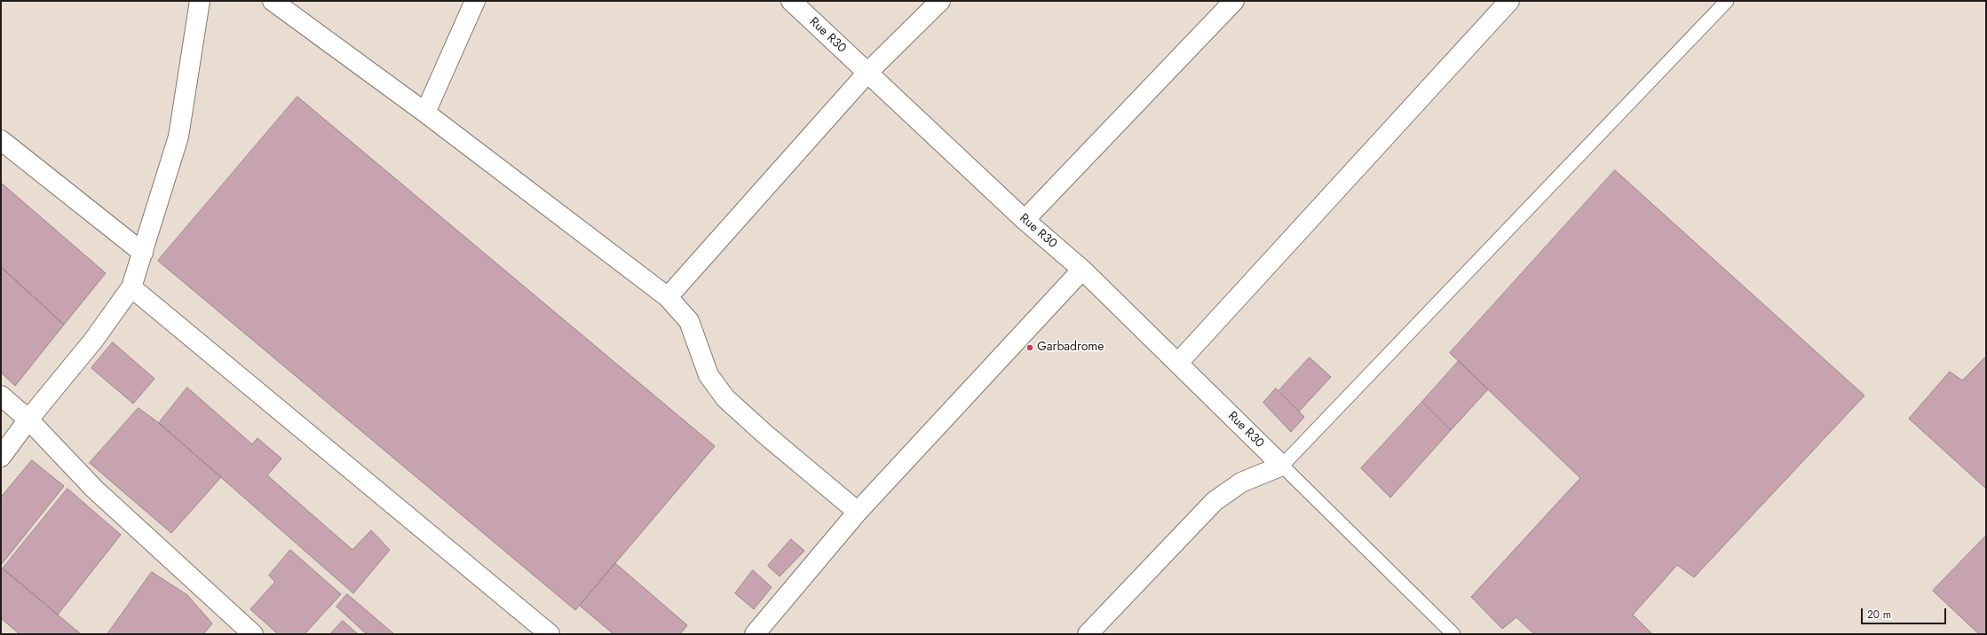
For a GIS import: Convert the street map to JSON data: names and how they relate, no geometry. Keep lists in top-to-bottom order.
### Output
{
  "streets": {
    "street": ["Rue R30"]
  },
  "places": ["Garbadrome"],
  "scale_bar": "20 m"
}
